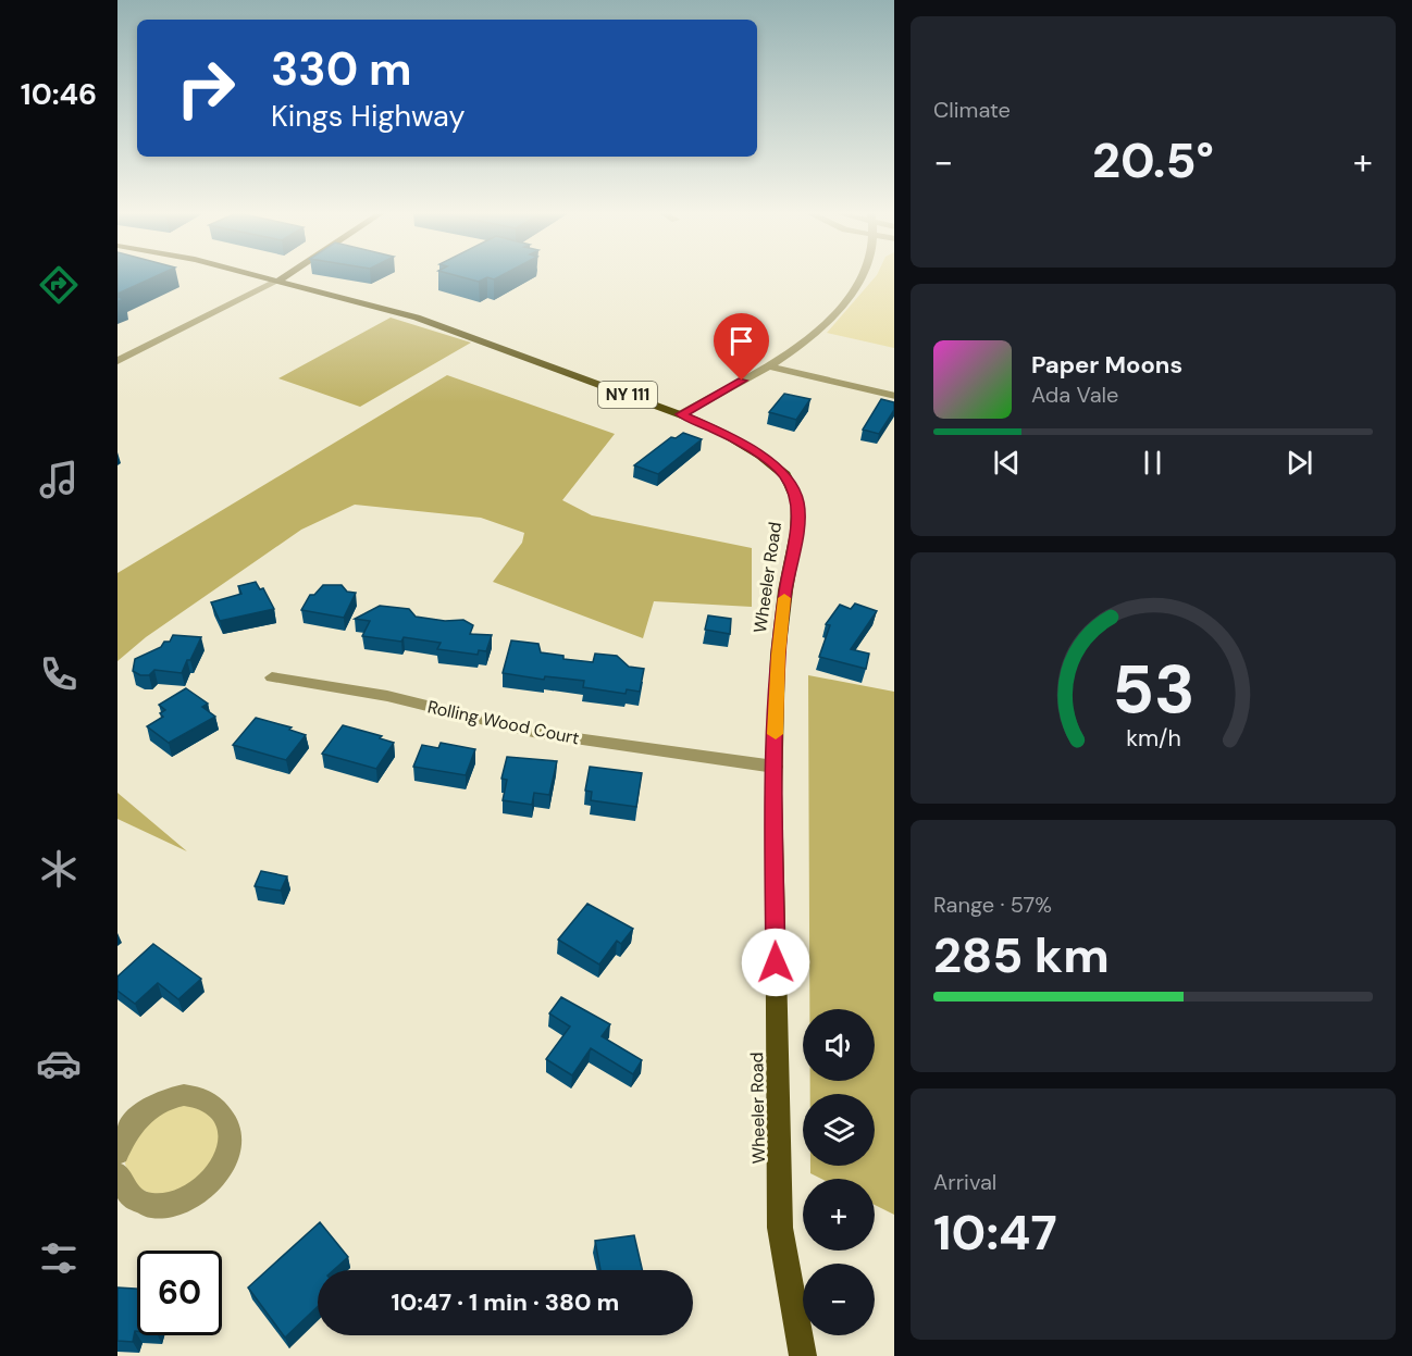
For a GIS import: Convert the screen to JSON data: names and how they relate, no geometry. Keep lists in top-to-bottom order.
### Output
{
  "streets": {
    "main road": ["NY 111", "Wheeler Road"],
    "street": ["Rolling Wood Court"]
  },
  "crossings": [
    ["Wheeler Road", "Rolling Wood Court"]
  ],
  "page": {
    "tabs": "10:46",
    "tile": [
      "Climate",
      ["Range · 57%", "285 km"],
      ["Arrival", "10:47"]
    ],
    "turn": ["330 m", "Kings Highway"],
    "heat": ["−", "20.5°", "+"],
    "song": ["Paper Moons", "Ada Vale"],
    "map_buttons": ["+", "−"],
    "limit": "60",
    "trip": "10:47 · 1 min · 380 m",
    "gauge": ["53", "km/h"]
  }
}
